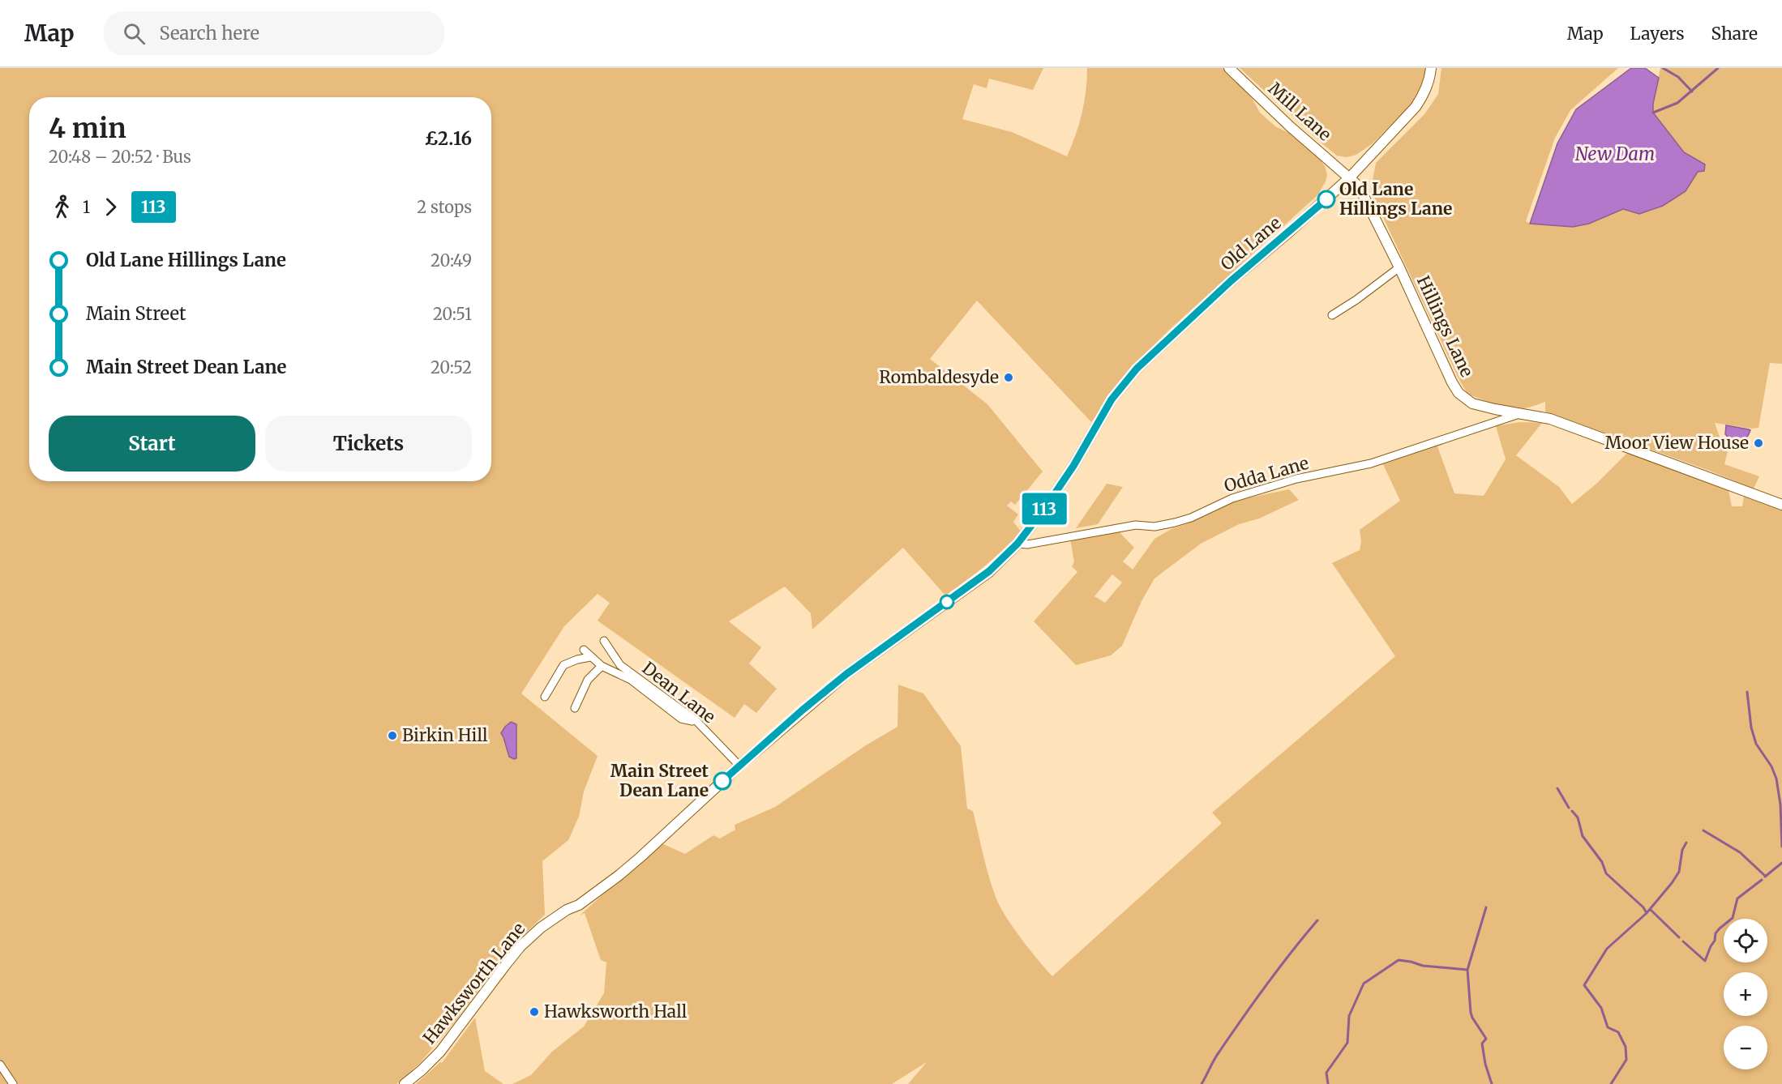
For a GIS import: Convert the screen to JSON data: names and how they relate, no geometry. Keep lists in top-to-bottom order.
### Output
{
  "streets": {
    "street": [
      "Mill Lane",
      "Old Lane",
      "Hillings Lane",
      "Odda Lane",
      "Dean Lane",
      "Hawksworth Lane"
    ]
  },
  "crossings": [
    ["Mill Lane", "Old Lane"],
    ["Mill Lane", "Hillings Lane"],
    ["Old Lane", "Hillings Lane"],
    ["Old Lane", "Odda Lane"],
    ["Old Lane", "Dean Lane"],
    ["Old Lane", "Hawksworth Lane"],
    ["Hillings Lane", "Odda Lane"],
    ["Dean Lane", "Hawksworth Lane"]
  ],
  "water": ["New Dam"],
  "places": [
    "Old Lane Hillings Lane",
    "Rombaldesyde",
    "Moor View House",
    "Birkin Hill",
    "Main Street Dean Lane",
    "Hawksworth Hall"
  ],
  "lines": ["bus line 113"],
  "page": {
    "header": "Map",
    "search": "Search here",
    "nav": ["Map", "Layers", "Share"],
    "on_map": "113",
    "heading": ["4 min", "20:48 – 20:52 · Bus", "£2.16"],
    "legs": ["1", "113", "2 stops"],
    "list": [
      {
        "name": "Old Lane Hillings Lane",
        "value": "20:49"
      },
      {
        "name": "Main Street",
        "value": "20:51"
      },
      {
        "name": "Main Street Dean Lane",
        "value": "20:52"
      }
    ],
    "buttons": ["Start", "Tickets"],
    "map_buttons": ["+", "−"]
  }
}
